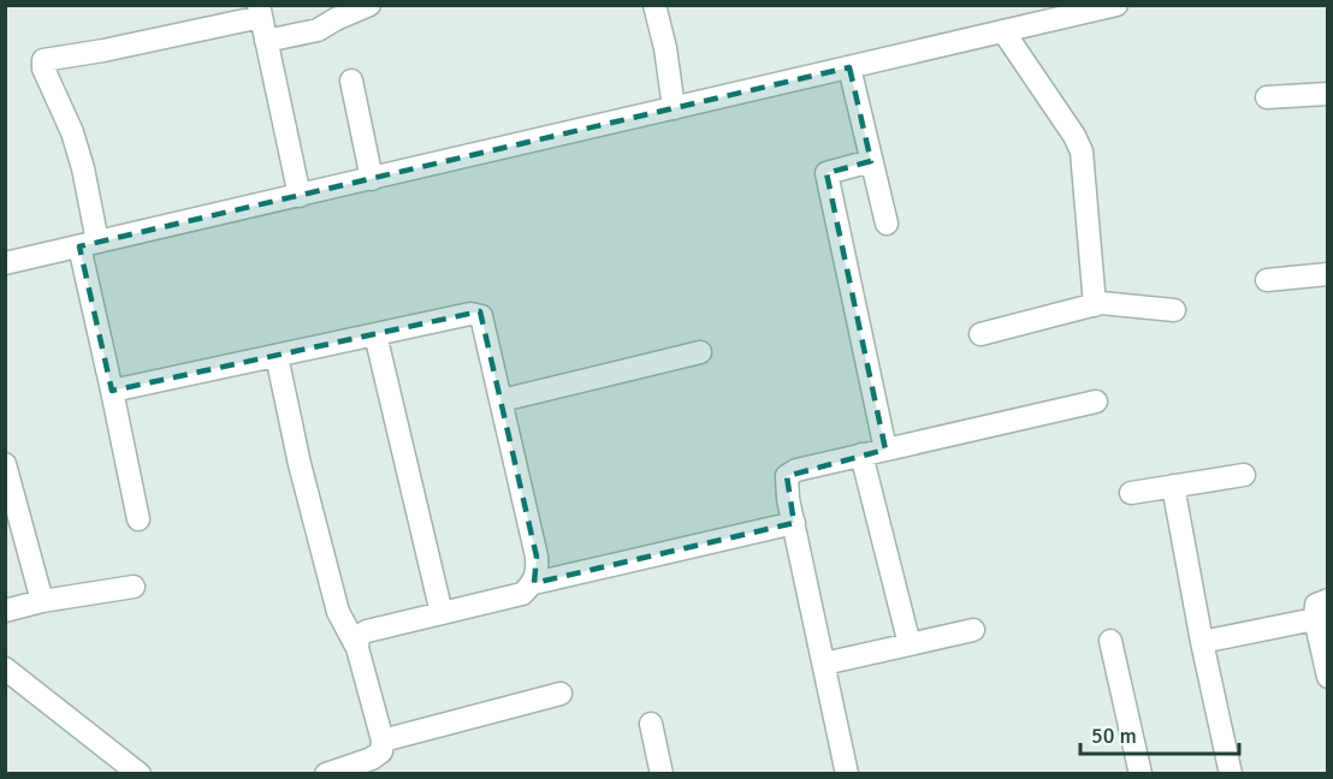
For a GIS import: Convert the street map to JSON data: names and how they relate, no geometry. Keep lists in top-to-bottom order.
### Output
{
  "scale_bar": "50 m"
}
